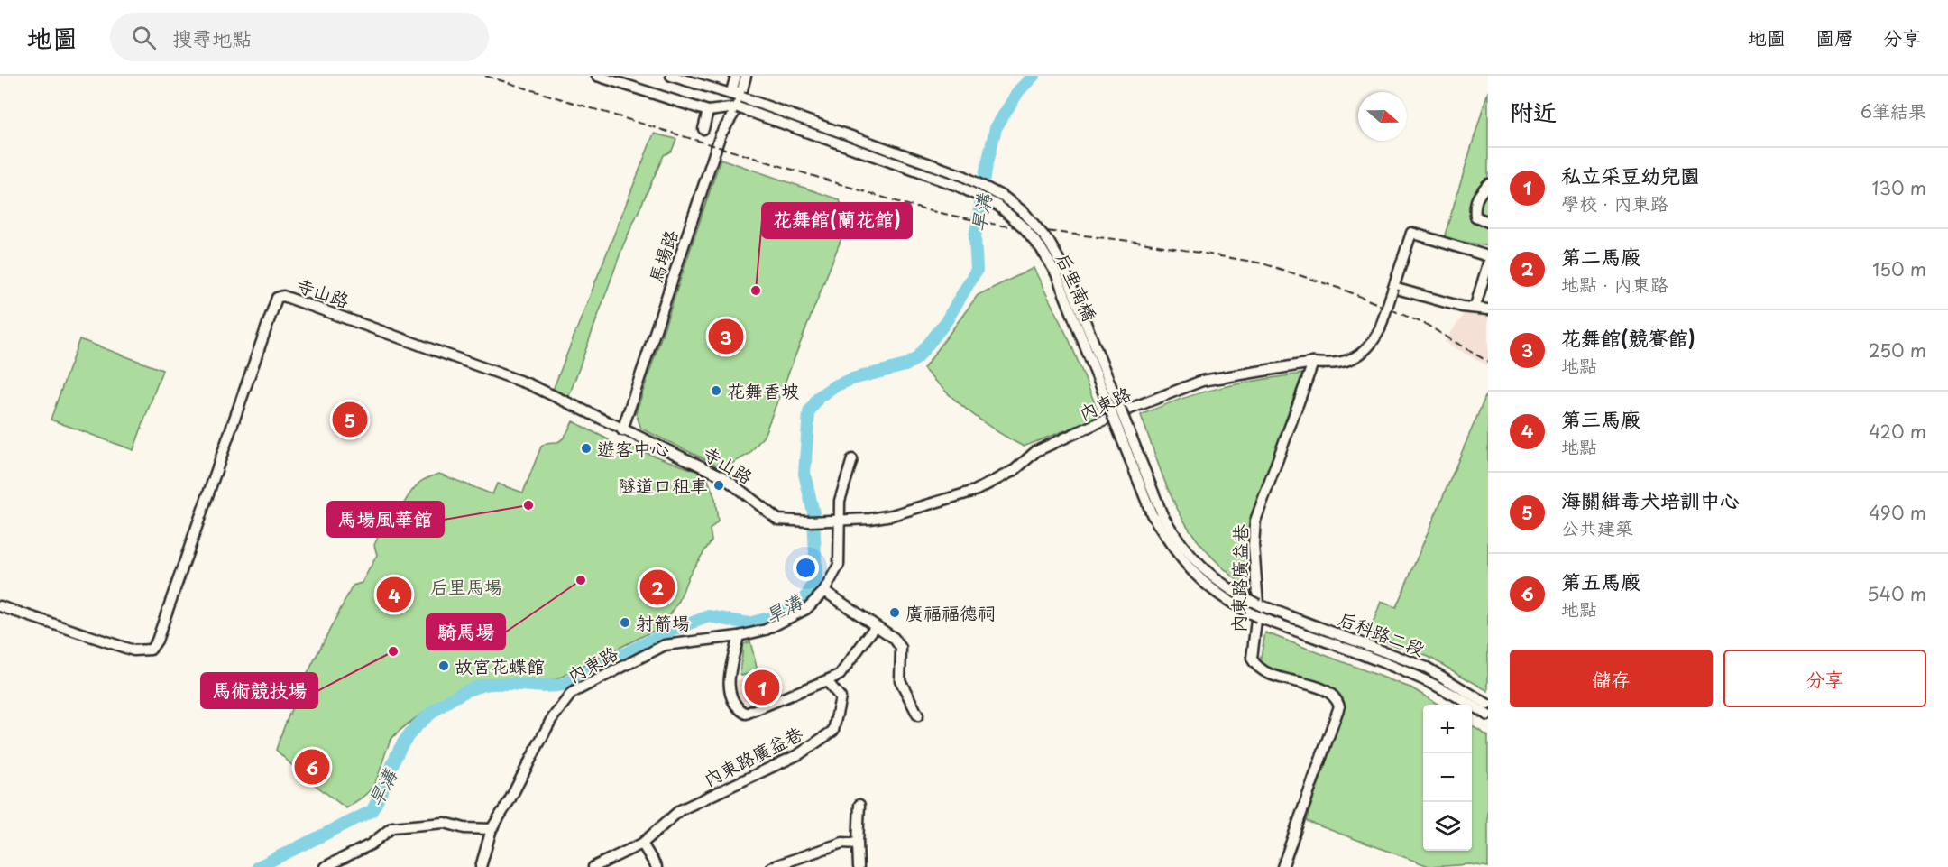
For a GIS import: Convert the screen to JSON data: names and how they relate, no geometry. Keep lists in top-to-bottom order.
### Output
{
  "streets": {
    "street": [
      "馬場路",
      "后里南橋",
      "寺山路",
      "內東路",
      "內東路廣益巷",
      "后科路二段"
    ]
  },
  "crossings": [
    ["馬場路", "后里南橋"],
    ["馬場路", "寺山路"],
    ["后里南橋", "內東路廣益巷"],
    ["后里南橋", "后科路二段"],
    ["寺山路", "內東路"],
    ["內東路", "內東路廣益巷"],
    ["內東路廣益巷", "后科路二段"]
  ],
  "water": ["旱溝"],
  "parks": ["后里馬場"],
  "places": [
    "花舞館(蘭花館)",
    "花舞香坡",
    "遊客中心",
    "隧道口租車",
    "馬場風華館",
    "騎馬場",
    "廣福福德祠",
    "射箭場",
    "馬術競技場",
    "故宮花蝶館"
  ],
  "north": "right",
  "page": {
    "header": "地圖",
    "search": "搜尋地點",
    "nav": ["地圖", "圖層", "分享"],
    "heading": ["附近", "6筆結果"],
    "list": [
      {
        "mark": "1",
        "name": "私立采豆幼兒園",
        "note": "學校 · 內東路",
        "value": "130 m"
      },
      {
        "mark": "2",
        "name": "第二馬廄",
        "note": "地點 · 內東路",
        "value": "150 m"
      },
      {
        "mark": "3",
        "name": "花舞館(競賽館)",
        "note": "地點",
        "value": "250 m"
      },
      {
        "mark": "4",
        "name": "第三馬廄",
        "note": "地點",
        "value": "420 m"
      },
      {
        "mark": "5",
        "name": "海關緝毒犬培訓中心",
        "note": "公共建築",
        "value": "490 m"
      },
      {
        "mark": "6",
        "name": "第五馬廄",
        "note": "地點",
        "value": "540 m"
      }
    ],
    "pins": [
      "3",
      "5",
      "2",
      "4",
      "1",
      "6"
    ],
    "buttons": ["儲存", "分享"],
    "map_buttons": ["+", "−"]
  }
}
